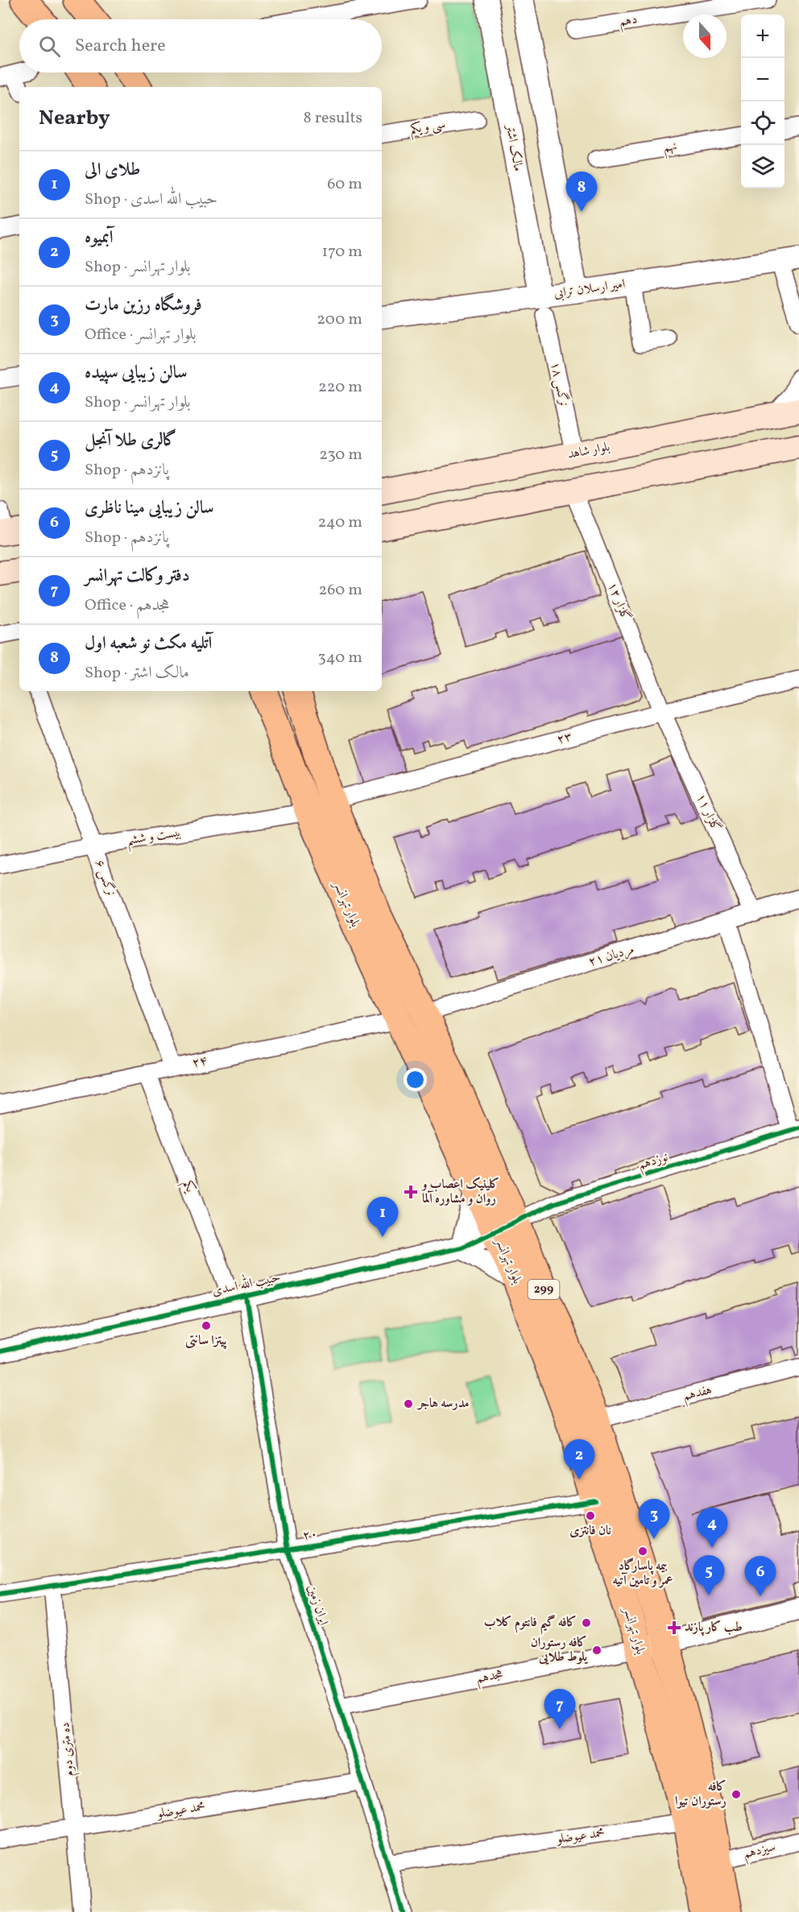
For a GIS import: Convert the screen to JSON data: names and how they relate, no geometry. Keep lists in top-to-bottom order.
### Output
{
  "streets": {
    "main road": ["بلوار شاهد", "بلوار تهرانسر", "299"],
    "street": [
      "دهم",
      "سی و یکم",
      "نهم",
      "مالک اشتر",
      "امیر ارسلان ترابی",
      "نرگس ۱۸",
      "گلزار ۱۲",
      "۲۳",
      "گلزار ۱۱",
      "بیست و ششم",
      "نرگس ۶",
      "۲۱ مردیان",
      "۲۴",
      "نوزدهم",
      "یکم",
      "حبیب الله اسدی",
      "هفدهم",
      "۲۰",
      "ایران زمین",
      "هجدهم",
      "ده متری دوم",
      "محمد عیوضلو",
      "سیزدهم"
    ]
  },
  "crossings": [
    ["مالک اشتر", "امیر ارسلان ترابی"],
    ["مالک اشتر", "نرگس ۱۸"],
    ["امیر ارسلان ترابی", "نرگس ۱۸"],
    ["نرگس ۱۸", "بلوار شاهد"],
    ["گلزار ۱۲", "۲۳"],
    ["گلزار ۱۲", "گلزار ۱۱"],
    ["۲۳", "گلزار ۱۱"],
    ["۲۳", "بیست و ششم"],
    ["۲۳", "بلوار تهرانسر"],
    ["گلزار ۱۱", "۲۱ مردیان"],
    ["بیست و ششم", "نرگس ۶"],
    ["بیست و ششم", "بلوار تهرانسر"],
    ["نرگس ۶", "۲۴"],
    ["بلوار تهرانسر", "۲۱ مردیان"],
    ["بلوار تهرانسر", "۲۴"],
    ["بلوار تهرانسر", "نوزدهم"],
    ["بلوار تهرانسر", "حبیب الله اسدی"],
    ["بلوار تهرانسر", "هفدهم"],
    ["بلوار تهرانسر", "۲۰"],
    ["بلوار تهرانسر", "هجدهم"],
    ["بلوار تهرانسر", "محمد عیوضلو"],
    ["بلوار تهرانسر", "سیزدهم"],
    ["۲۱ مردیان", "۲۴"],
    ["۲۴", "یکم"],
    ["نوزدهم", "حبیب الله اسدی"],
    ["یکم", "حبیب الله اسدی"],
    ["یکم", "ایران زمین"],
    ["حبیب الله اسدی", "ایران زمین"],
    ["۲۰", "ایران زمین"],
    ["۲۰", "ده متری دوم"],
    ["ایران زمین", "هجدهم"],
    ["ایران زمین", "محمد عیوضلو"],
    ["ده متری دوم", "محمد عیوضلو"]
  ],
  "places": {
    "health": ["کلینیک اعصاب و روان و مشاوره آلما", "طب کار پازند"],
    "other": [
      "پیتزا سانتی",
      "مدرسه هاجر",
      "نان فانتزی",
      "بیمه پاسارگاد عمر و تامین آتیه",
      "کافه گیم فانتوم کلاب",
      "کافه رستوران يلوط طلایی",
      "کافه رستوران تیوا"
    ]
  },
  "north": "bottom",
  "page": {
    "map_buttons": ["+", "−"],
    "search": "Search here",
    "heading": ["Nearby", "8 results"],
    "list": [
      {
        "mark": "1",
        "name": "طلای الی",
        "note": "Shop · حبیب الله اسدی",
        "value": "60 m"
      },
      {
        "mark": "2",
        "name": "آبمیوه",
        "note": "Shop · بلوار تهرانسر",
        "value": "170 m"
      },
      {
        "mark": "3",
        "name": "فروشگاه رزین مارت",
        "note": "Office · بلوار تهرانسر",
        "value": "200 m"
      },
      {
        "mark": "4",
        "name": "سالن زیبایی سپیده",
        "note": "Shop · بلوار تهرانسر",
        "value": "220 m"
      },
      {
        "mark": "5",
        "name": "گالری طلا آنجل",
        "note": "Shop · پانزدهم",
        "value": "230 m"
      },
      {
        "mark": "6",
        "name": "سالن زیبایی مینا ناظری",
        "note": "Shop · پانزدهم",
        "value": "240 m"
      },
      {
        "mark": "7",
        "name": "دفتر وکالت تهرانسر",
        "note": "Office · هجدهم",
        "value": "260 m"
      },
      {
        "mark": "8",
        "name": "آتلیه مکث نو شعبه اول",
        "note": "Shop · مالک اشتر",
        "value": "340 m"
      }
    ],
    "pins": [
      "8",
      "1",
      "2",
      "3",
      "4",
      "5",
      "6",
      "7"
    ]
  }
}
